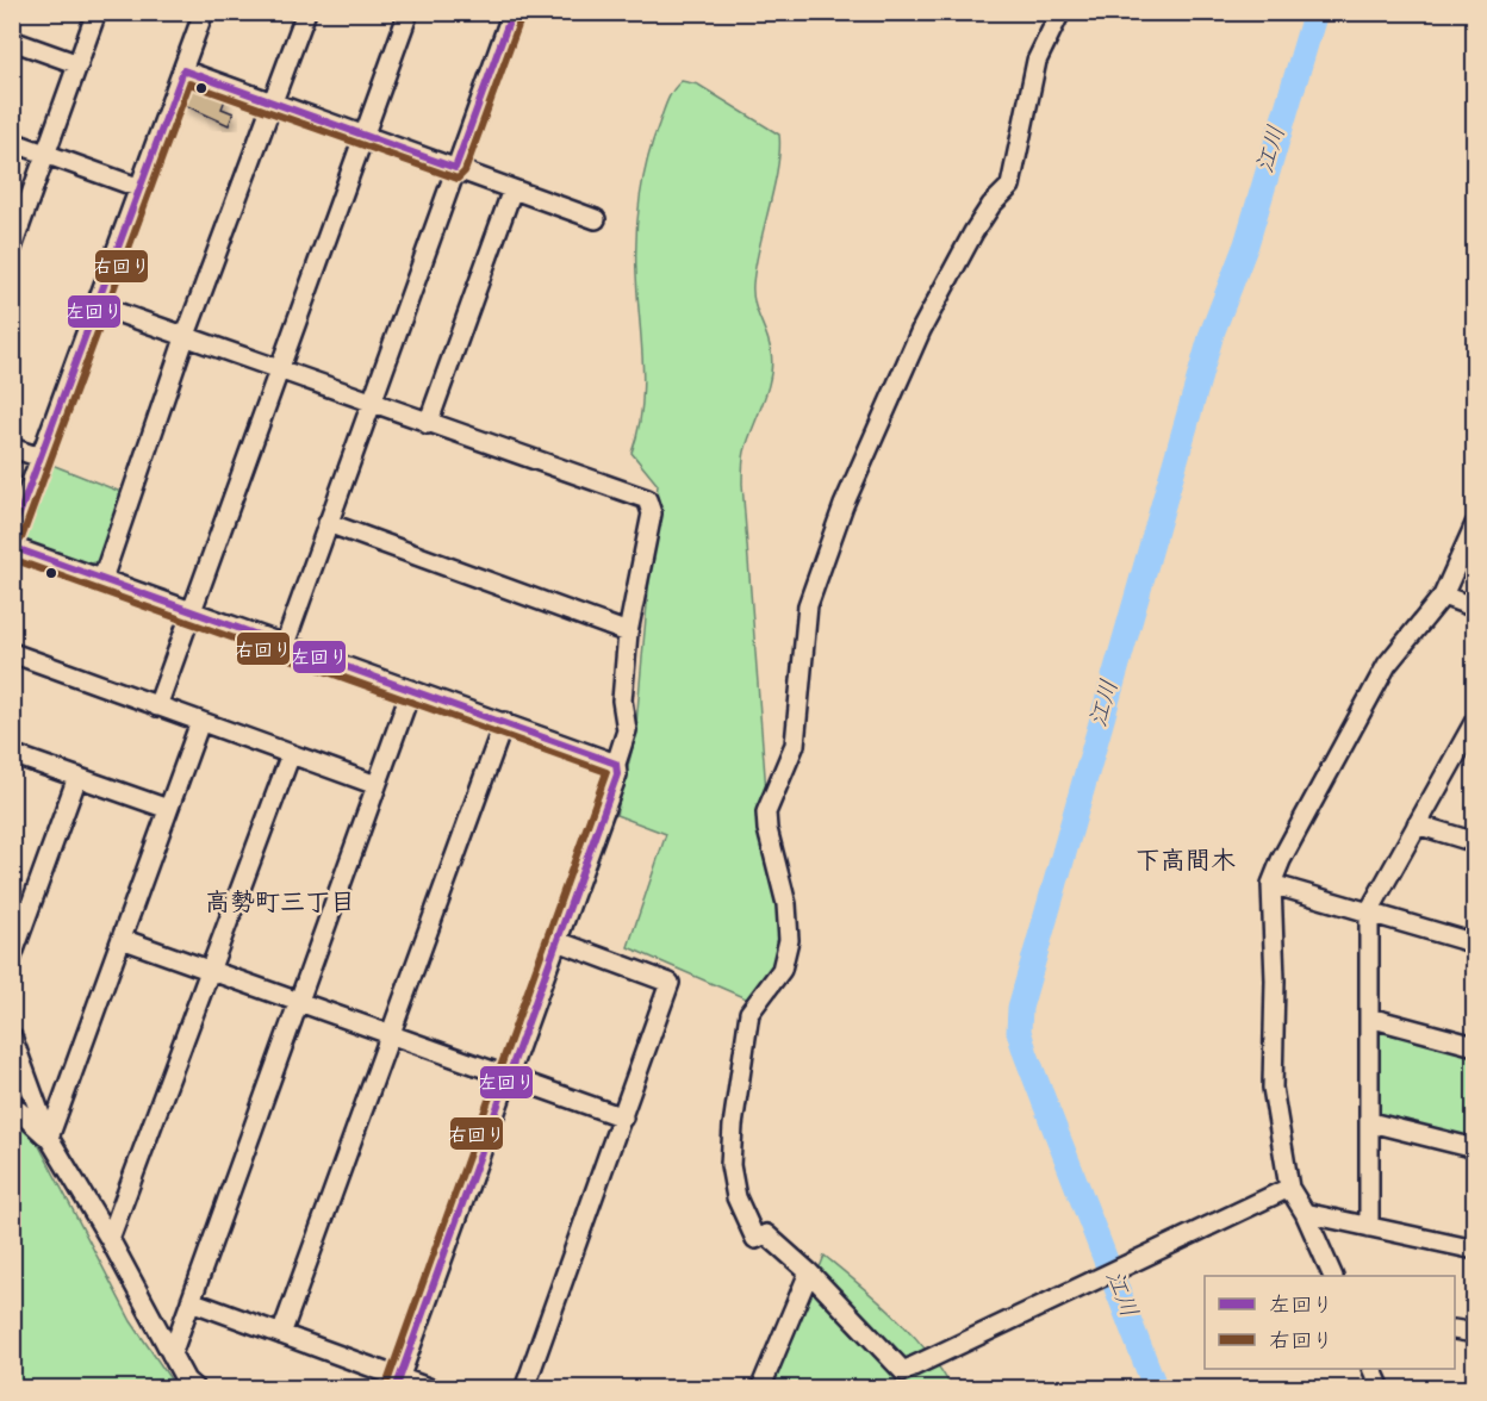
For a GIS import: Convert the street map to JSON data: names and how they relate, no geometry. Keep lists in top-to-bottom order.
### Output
{
  "districts": ["下高間木", "高勢町三丁目"],
  "water": ["江川"],
  "lines": ["transit line 左回り", "transit line 右回り"],
  "legend": ["左回り", "右回り"]
}
